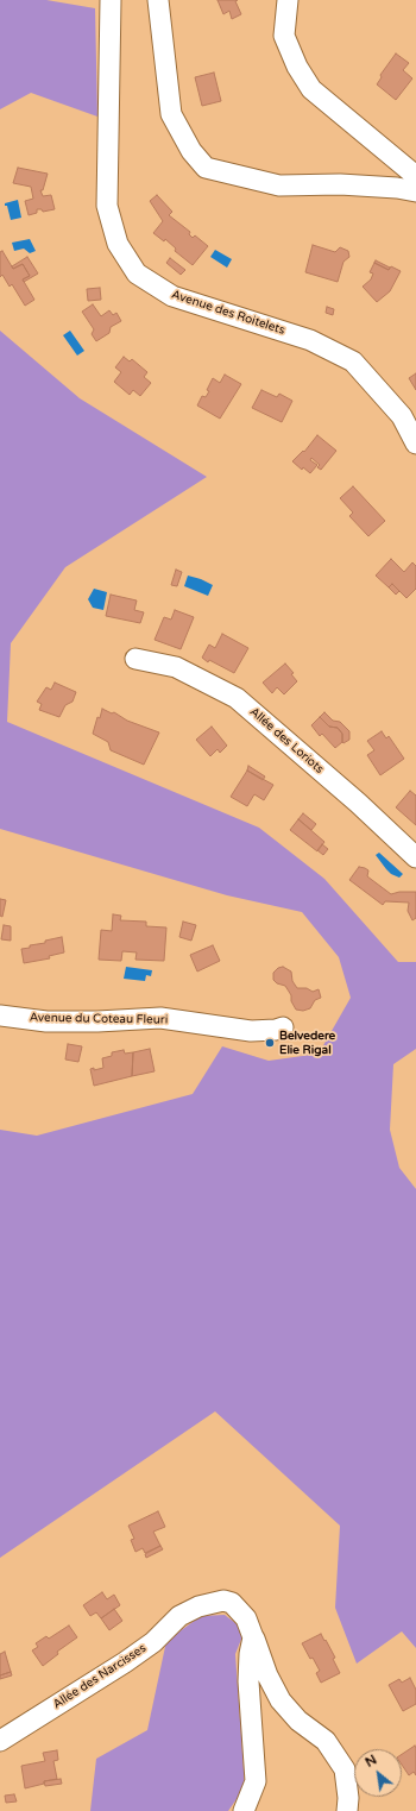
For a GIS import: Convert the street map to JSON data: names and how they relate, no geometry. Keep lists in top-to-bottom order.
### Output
{
  "streets": {
    "street": [
      "Avenue des Roitelets",
      "Allée des Loriots",
      "Avenue du Coteau Fleuri",
      "Allée des Narcisses"
    ]
  },
  "places": ["Belvedere Elie Rigal"],
  "north": "top left"
}
